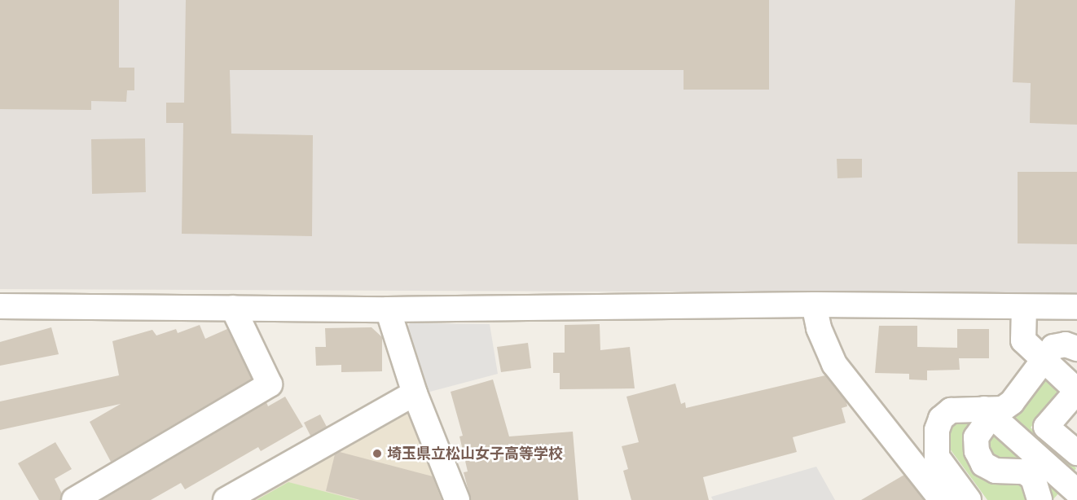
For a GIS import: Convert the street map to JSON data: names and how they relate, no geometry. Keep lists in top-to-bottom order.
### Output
{
  "places": ["埼玉県立松山女子高等学校"]
}
